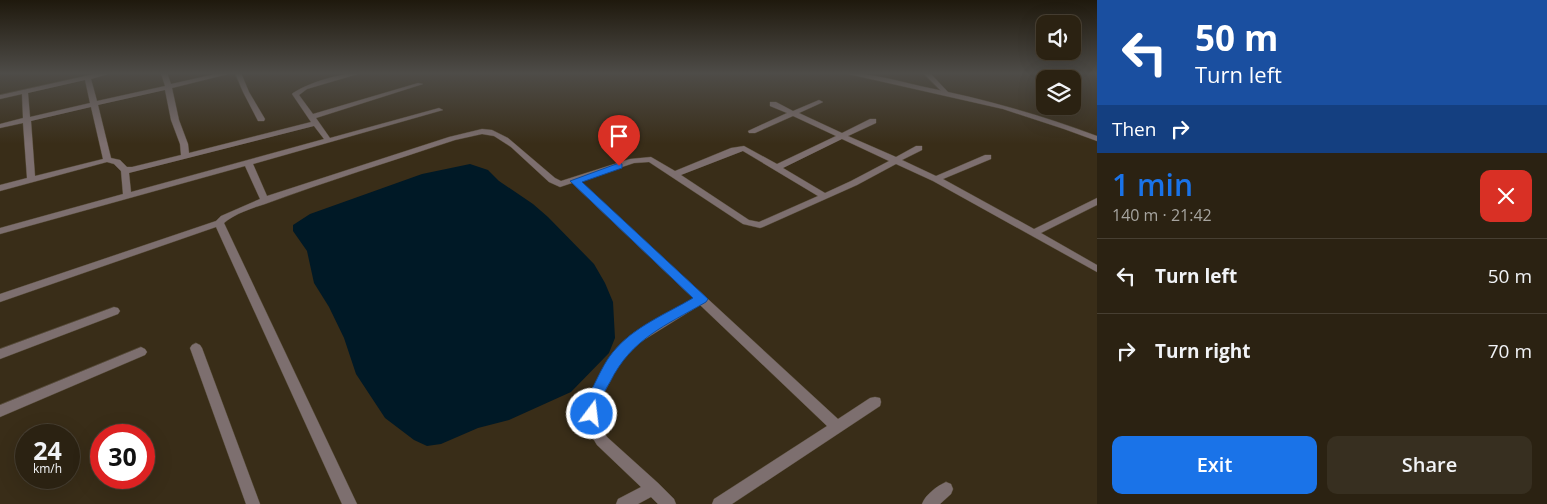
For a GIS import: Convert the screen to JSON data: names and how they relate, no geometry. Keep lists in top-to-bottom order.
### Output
{
  "page": {
    "turn": ["50 m", "Turn left"],
    "then": "Then",
    "heading": ["1 min", "140 m · 21:42"],
    "list": [
      {
        "name": "Turn left",
        "value": "50 m"
      },
      {
        "name": "Turn right",
        "value": "70 m"
      }
    ],
    "speed": "24 km/h",
    "limit": "30",
    "buttons": ["Exit", "Share"]
  }
}
